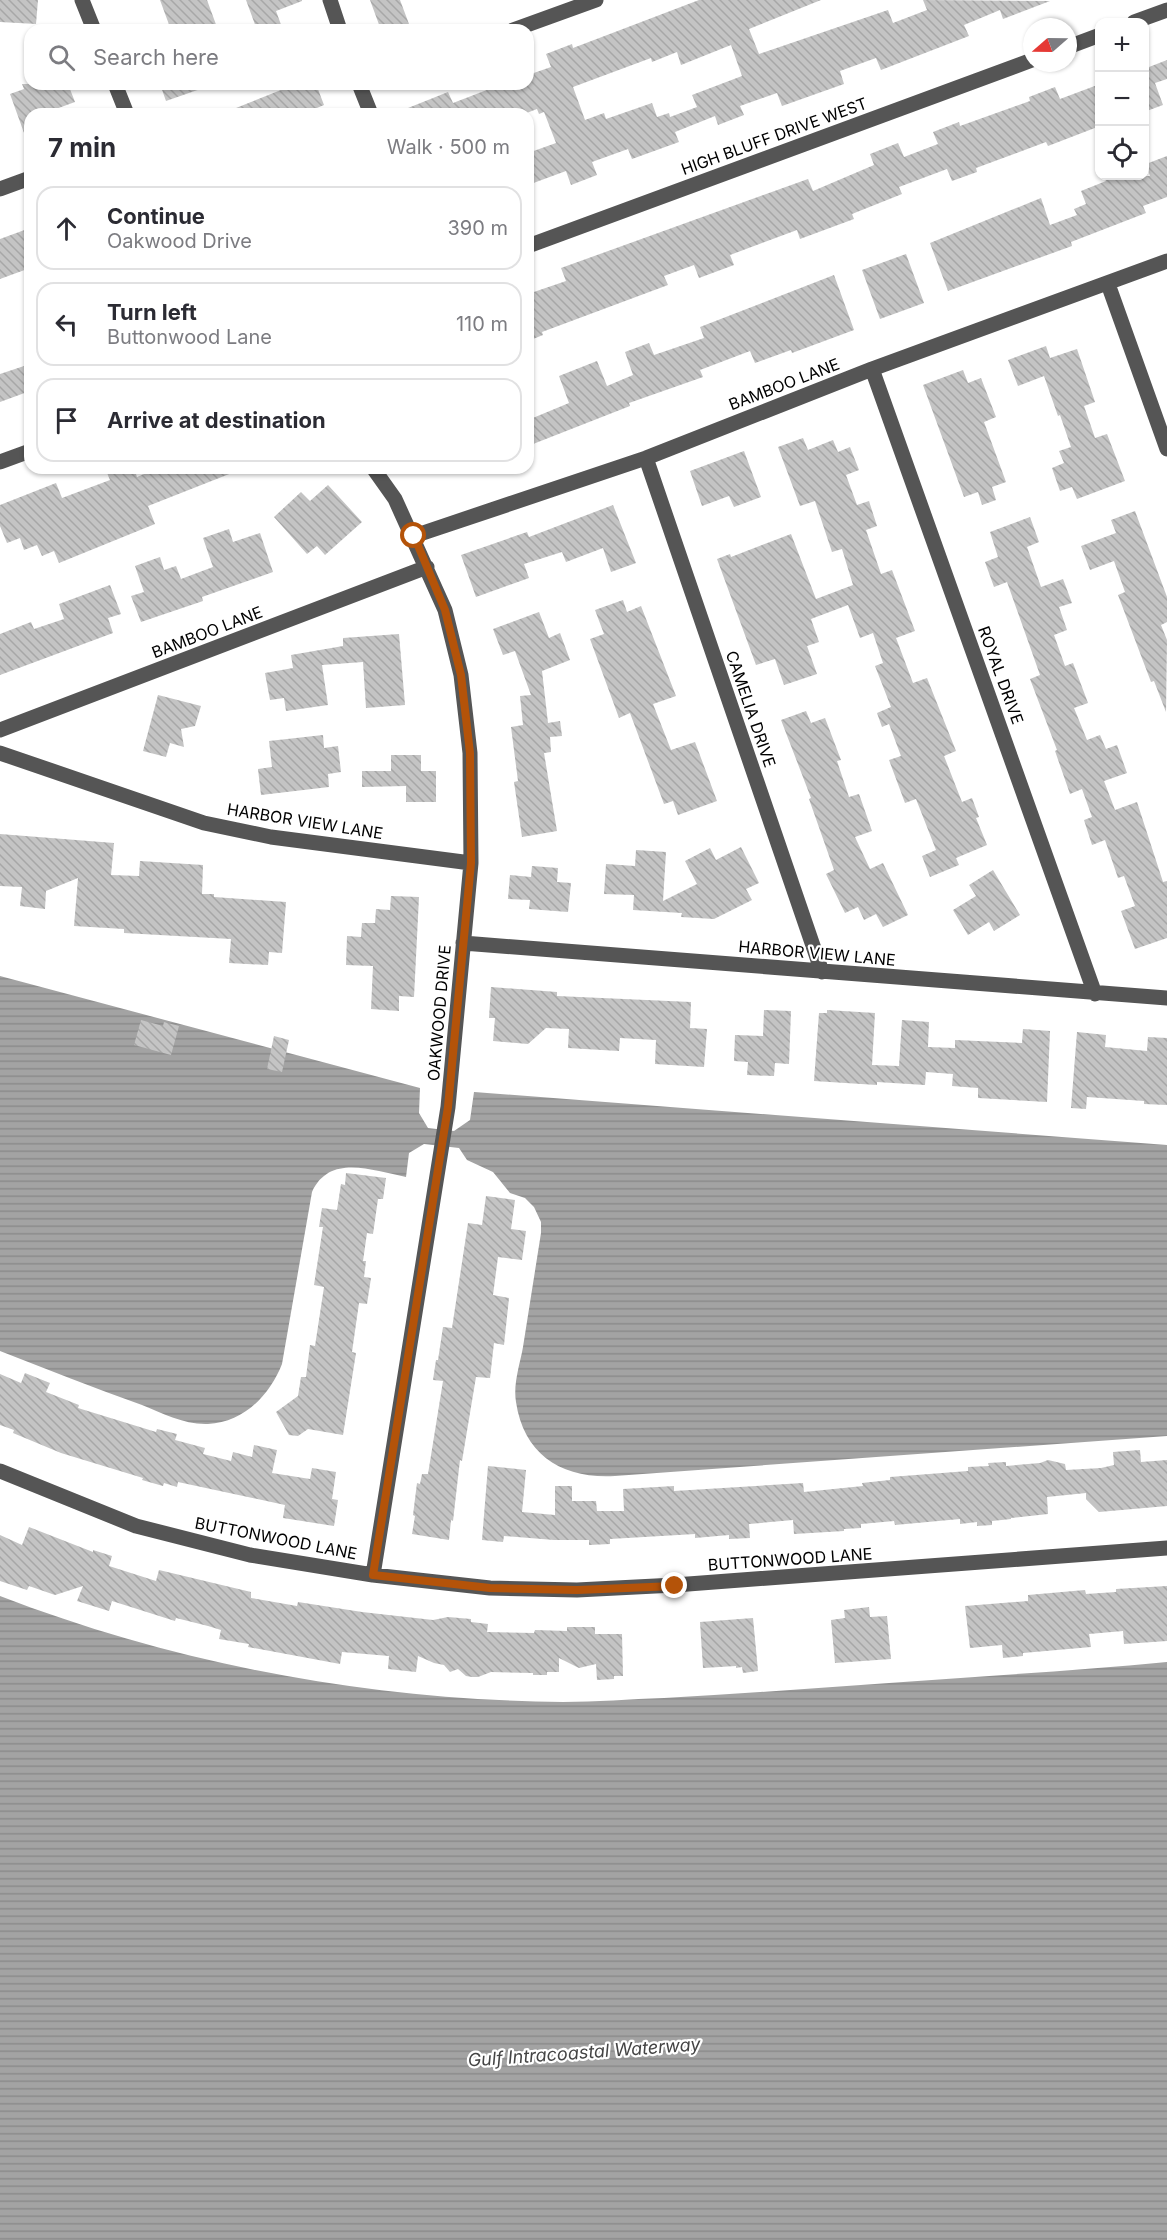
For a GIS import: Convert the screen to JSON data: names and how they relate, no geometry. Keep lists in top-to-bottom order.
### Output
{
  "streets": {
    "street": [
      "HIGH BLUFF DRIVE WEST",
      "BAMBOO LANE",
      "ROYAL DRIVE",
      "CAMELIA DRIVE",
      "HARBOR VIEW LANE",
      "OAKWOOD DRIVE",
      "BUTTONWOOD LANE"
    ]
  },
  "crossings": [
    ["BAMBOO LANE", "ROYAL DRIVE"],
    ["BAMBOO LANE", "CAMELIA DRIVE"],
    ["BAMBOO LANE", "OAKWOOD DRIVE"],
    ["ROYAL DRIVE", "HARBOR VIEW LANE"],
    ["CAMELIA DRIVE", "HARBOR VIEW LANE"],
    ["HARBOR VIEW LANE", "OAKWOOD DRIVE"],
    ["OAKWOOD DRIVE", "BUTTONWOOD LANE"]
  ],
  "water": ["Gulf Intracoastal Waterway"],
  "north": "left",
  "page": {
    "map_buttons": ["+", "−"],
    "search": "Search here",
    "heading": ["7 min", "Walk · 500 m"],
    "list": [
      ["Continue", "Oakwood Drive", "390 m"],
      ["Turn left", "Buttonwood Lane", "110 m"],
      "Arrive at destination"
    ]
  }
}
